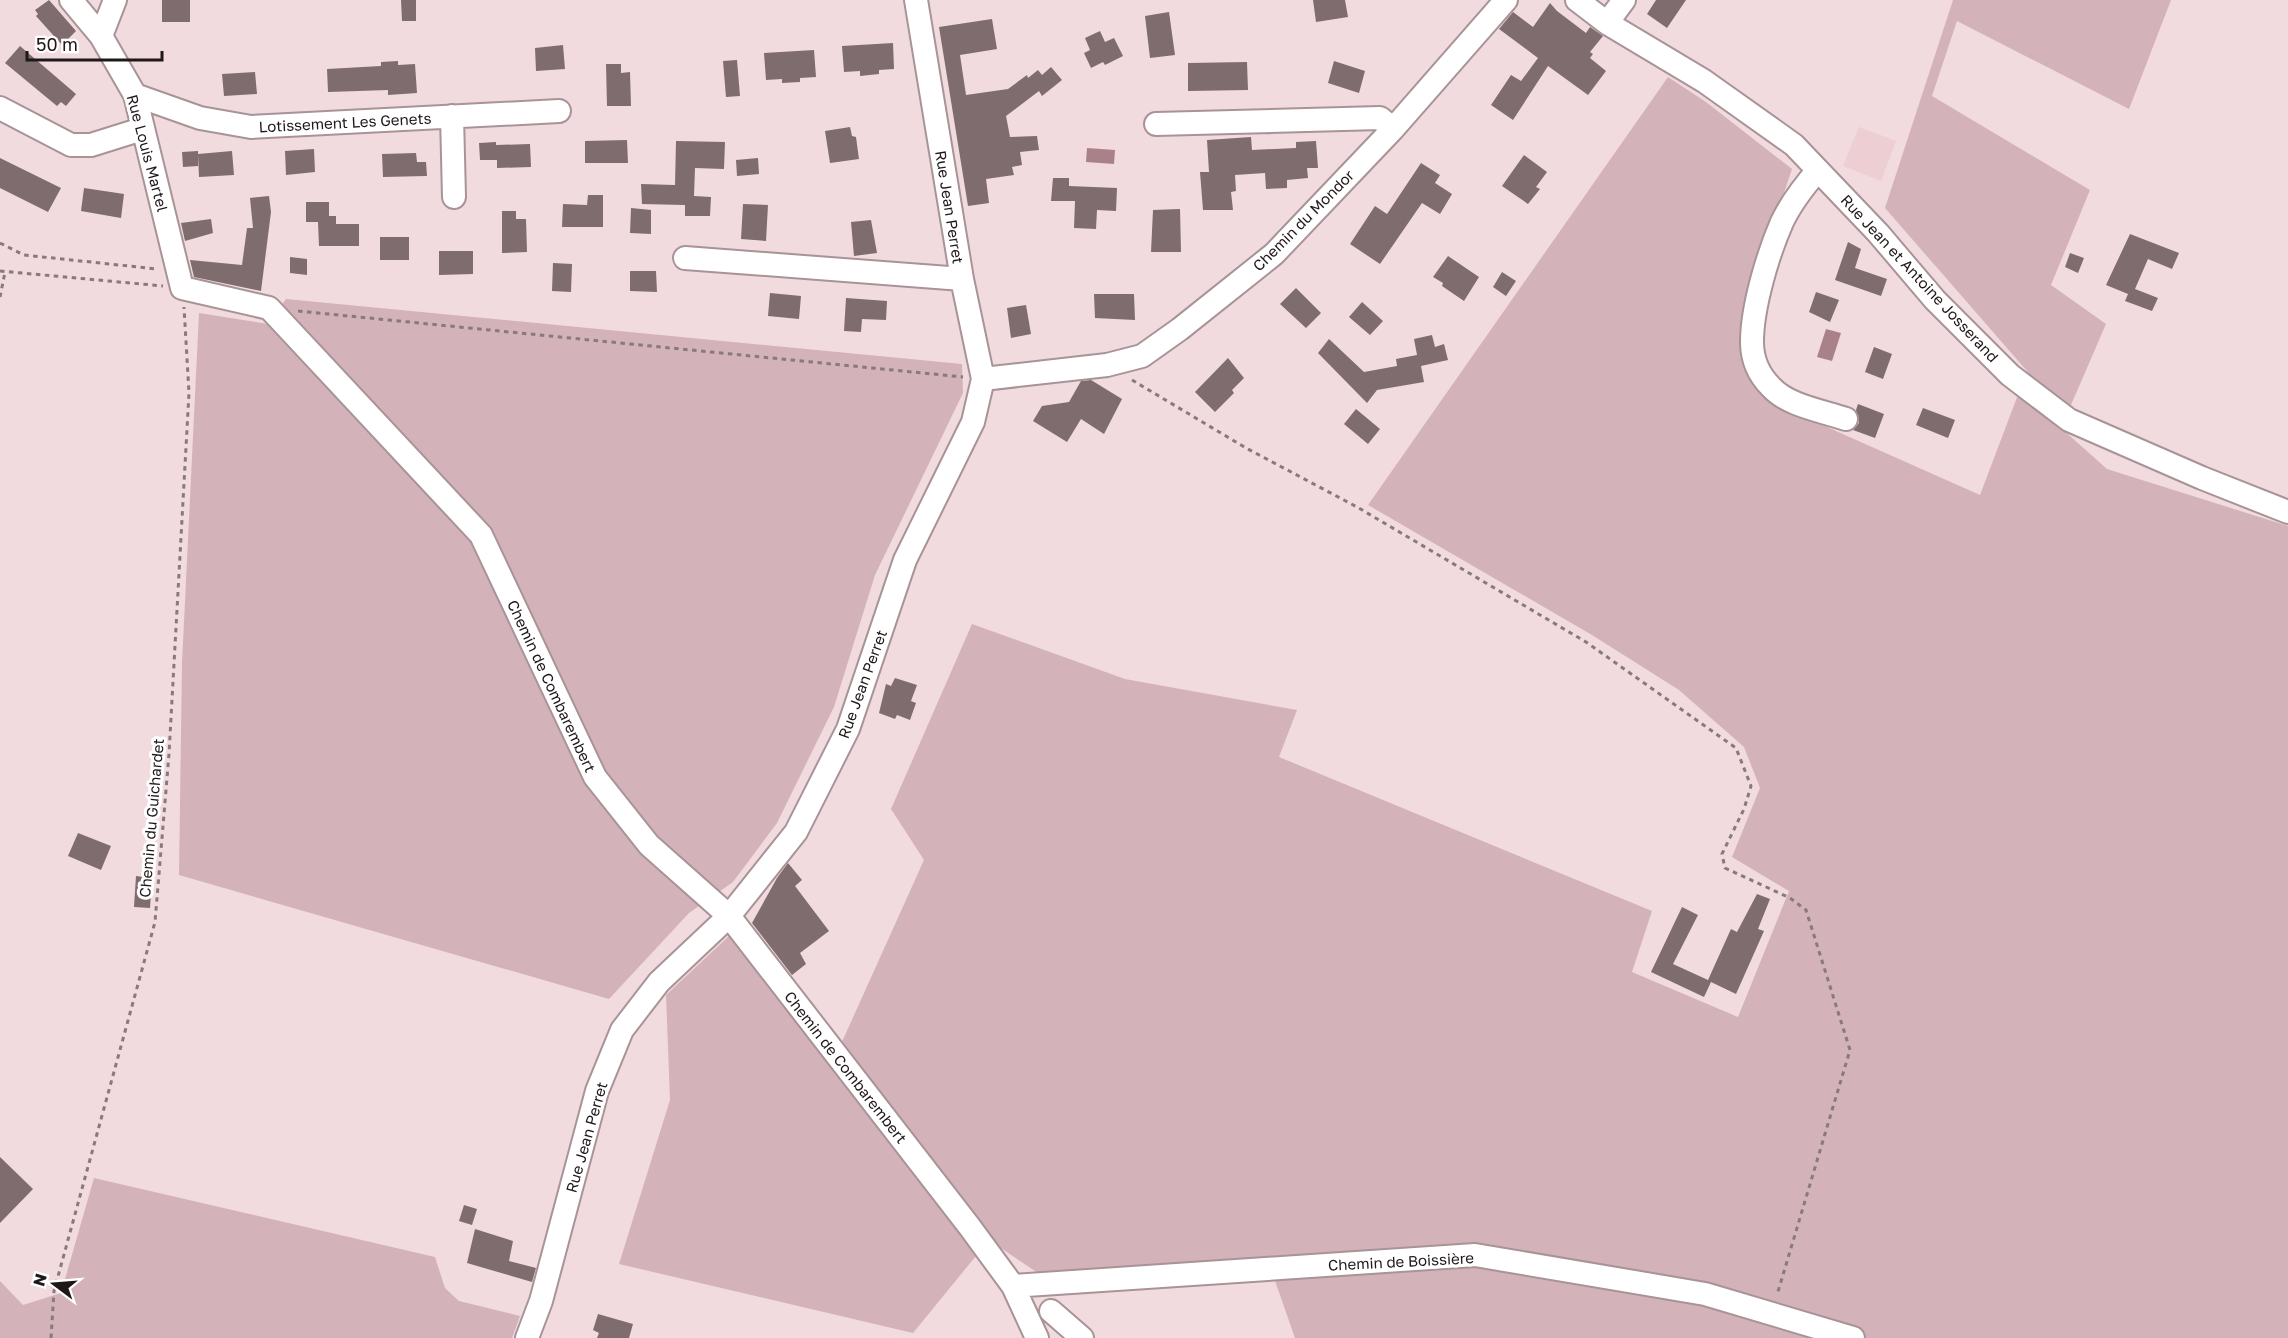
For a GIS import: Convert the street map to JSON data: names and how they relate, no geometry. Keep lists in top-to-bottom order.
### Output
{
  "streets": {
    "street": [
      "Lotissement Les Genets",
      "Rue Louis Martel",
      "Rue Jean Perret",
      "Chemin du Mondor",
      "Rue Jean et Antoine Josserand",
      "Chemin de Combarembert",
      "Chemin de Boissière"
    ],
    "path": ["Chemin du Guichardet"]
  },
  "crossings": [
    ["Lotissement Les Genets", "Rue Louis Martel"],
    ["Rue Louis Martel", "Chemin du Guichardet"],
    ["Rue Jean Perret", "Chemin du Mondor"],
    ["Rue Jean Perret", "Chemin de Combarembert"],
    ["Chemin de Combarembert", "Chemin de Boissière"]
  ],
  "scale_bar": "50 m",
  "north": "left"
}
